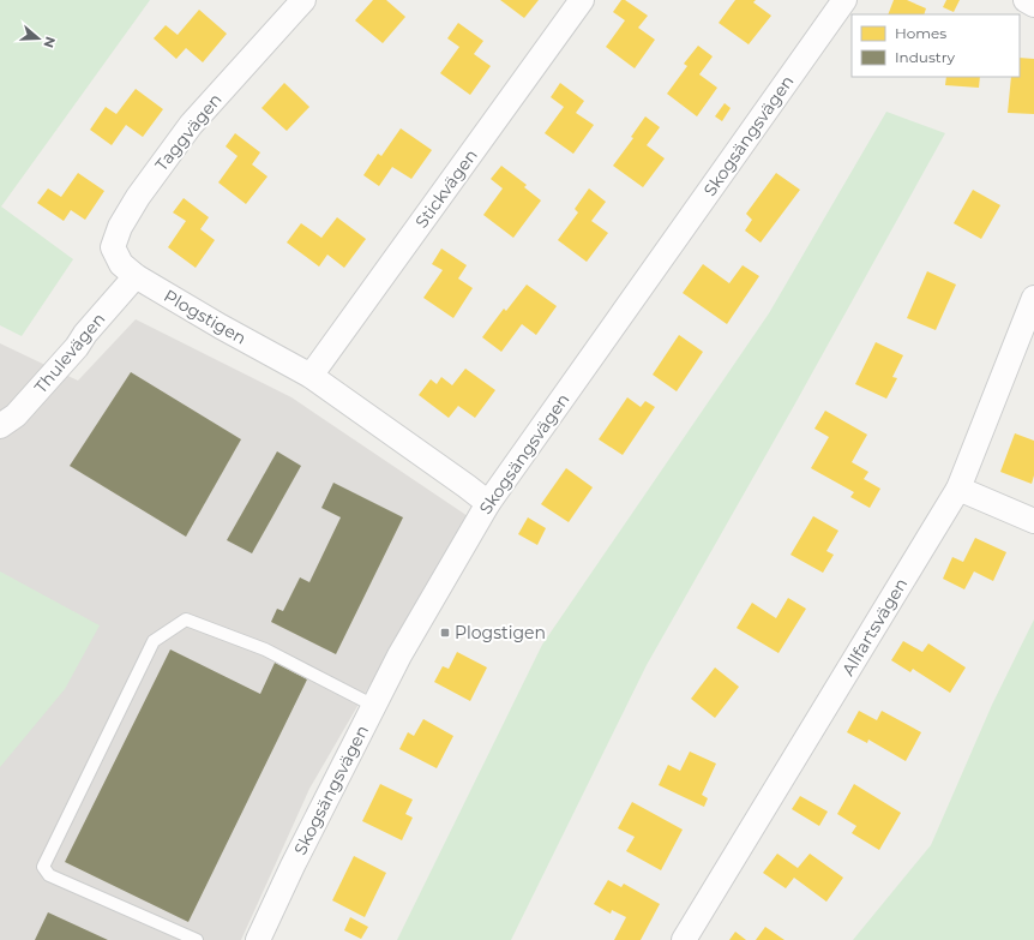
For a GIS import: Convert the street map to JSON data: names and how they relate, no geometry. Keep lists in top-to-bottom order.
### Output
{
  "streets": {
    "street": [
      "Taggvägen",
      "Skogsängsvägen",
      "Stickvägen",
      "Plogstigen",
      "Thulevägen",
      "Allfartsvägen"
    ]
  },
  "crossings": [
    ["Taggvägen", "Plogstigen"],
    ["Taggvägen", "Thulevägen"],
    ["Skogsängsvägen", "Plogstigen"],
    ["Stickvägen", "Plogstigen"],
    ["Plogstigen", "Thulevägen"]
  ],
  "places": {
    "transit": ["Plogstigen"]
  },
  "legend": ["Homes", "Industry"],
  "north": "right"
}
